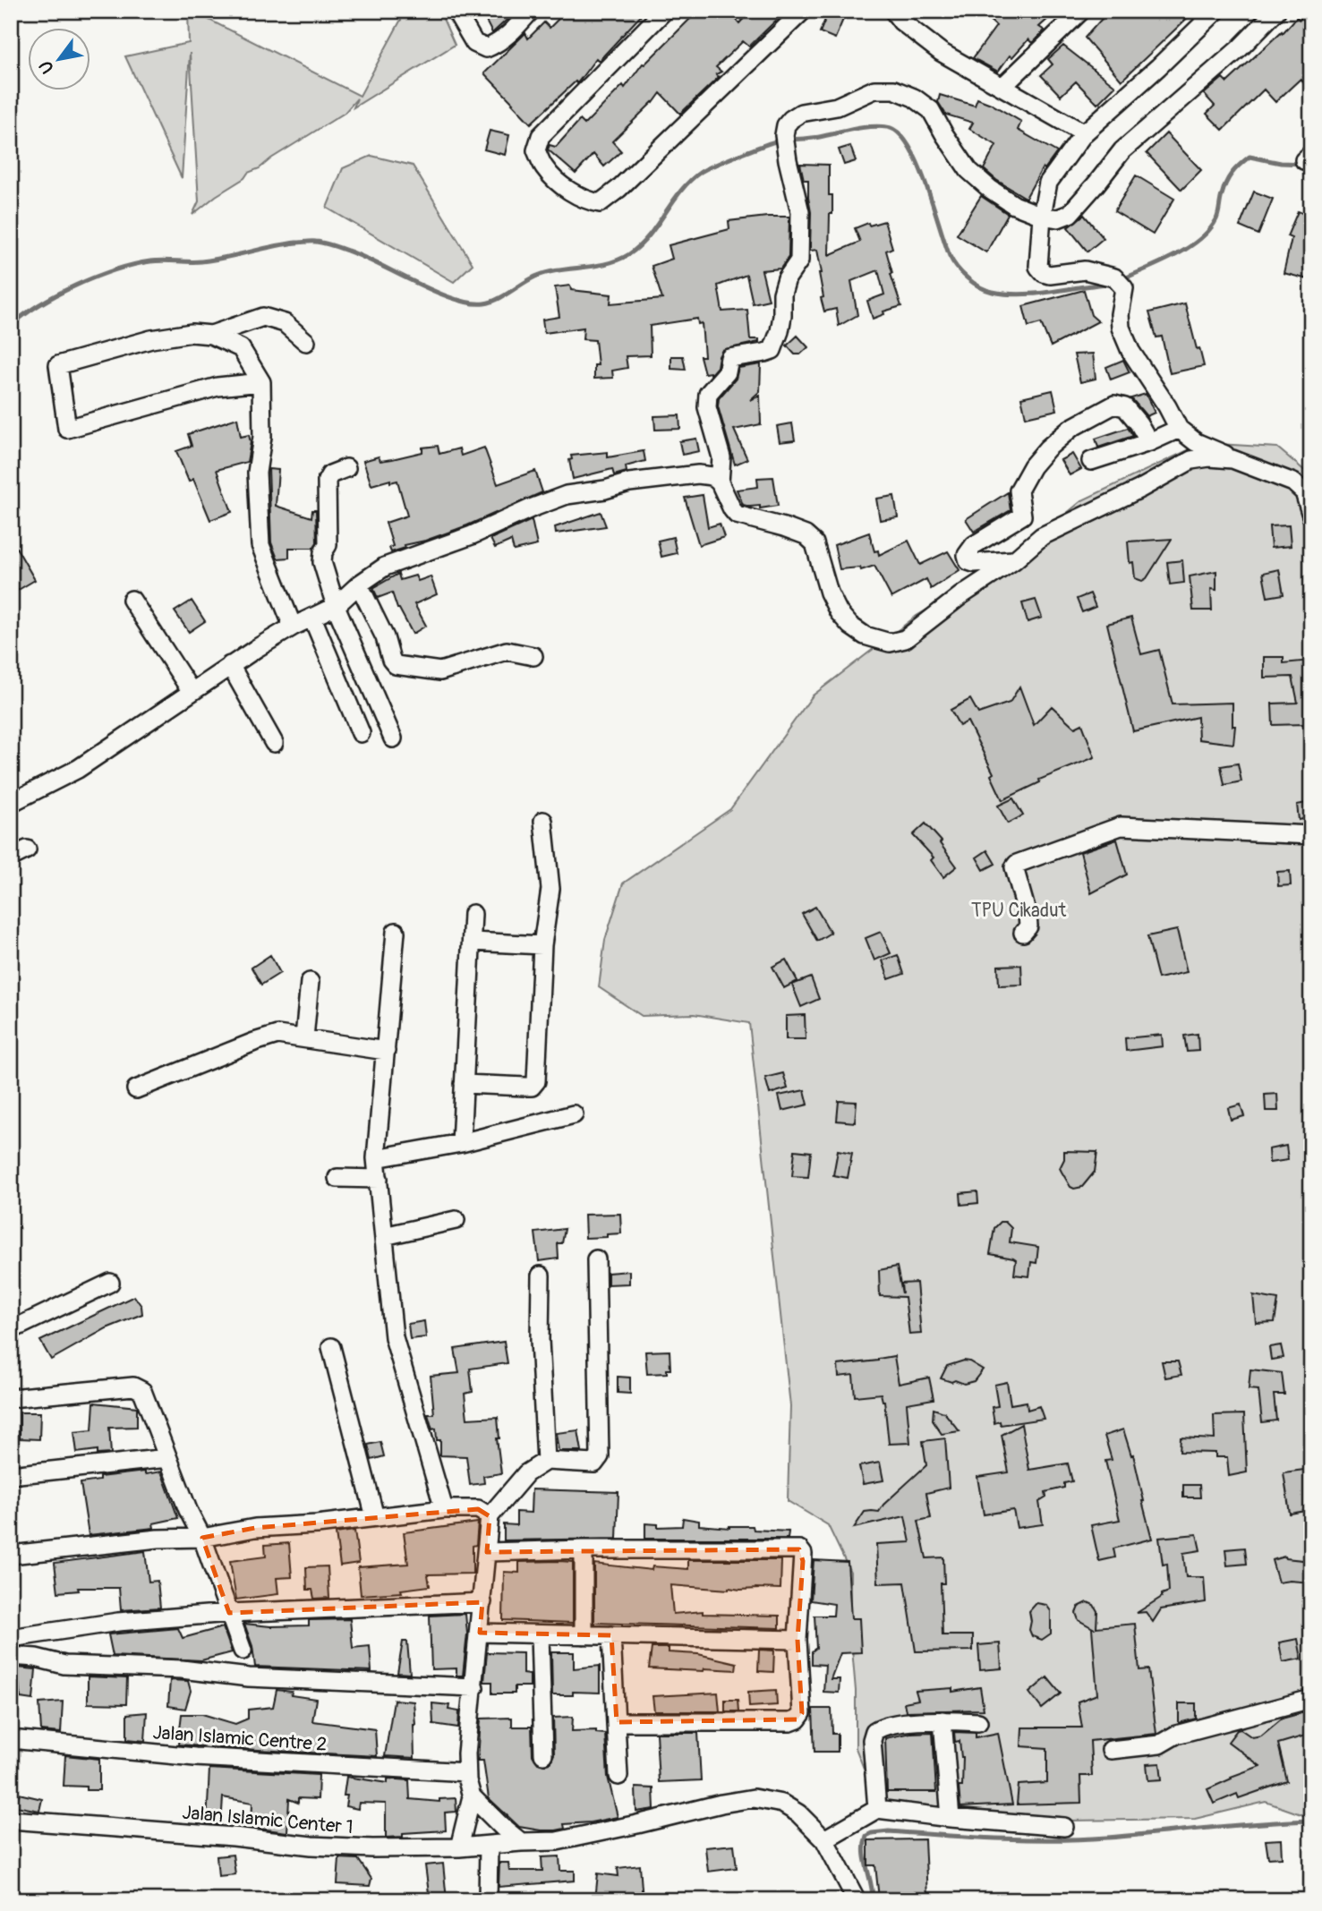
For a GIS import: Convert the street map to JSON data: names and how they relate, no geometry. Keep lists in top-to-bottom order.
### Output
{
  "streets": {
    "street": ["Jalan Islamic Centre 2", "Jalan Islamic Center 1"]
  },
  "parks": ["TPU Cikadut"],
  "north": "bottom left"
}
